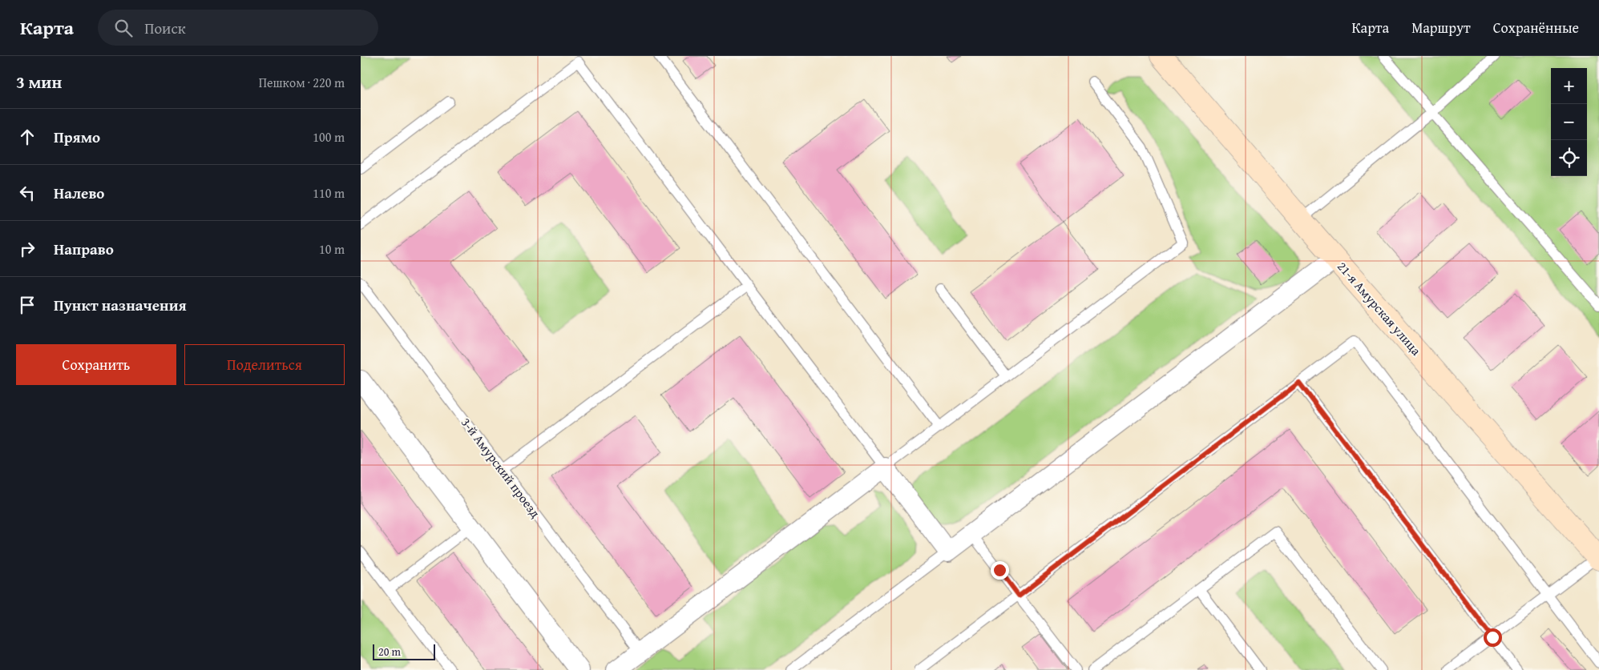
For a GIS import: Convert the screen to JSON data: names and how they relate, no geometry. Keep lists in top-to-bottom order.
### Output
{
  "streets": {
    "main road": ["21-я Амурская улица"],
    "lane": ["3-й Амурский проезд"]
  },
  "scale_bar": "20 m",
  "page": {
    "header": "Карта",
    "search": "Поиск",
    "nav": ["Карта", "Маршрут", "Сохранённые"],
    "heading": ["3 мин", "Пешком · 220 m"],
    "map_buttons": ["+", "−"],
    "list": [
      ["Прямо", "100 m"],
      ["Налево", "110 m"],
      ["Направо", "10 m"],
      "Пункт назначения"
    ],
    "buttons": ["Сохранить", "Поделиться"],
    "scale": "20 m"
  }
}
